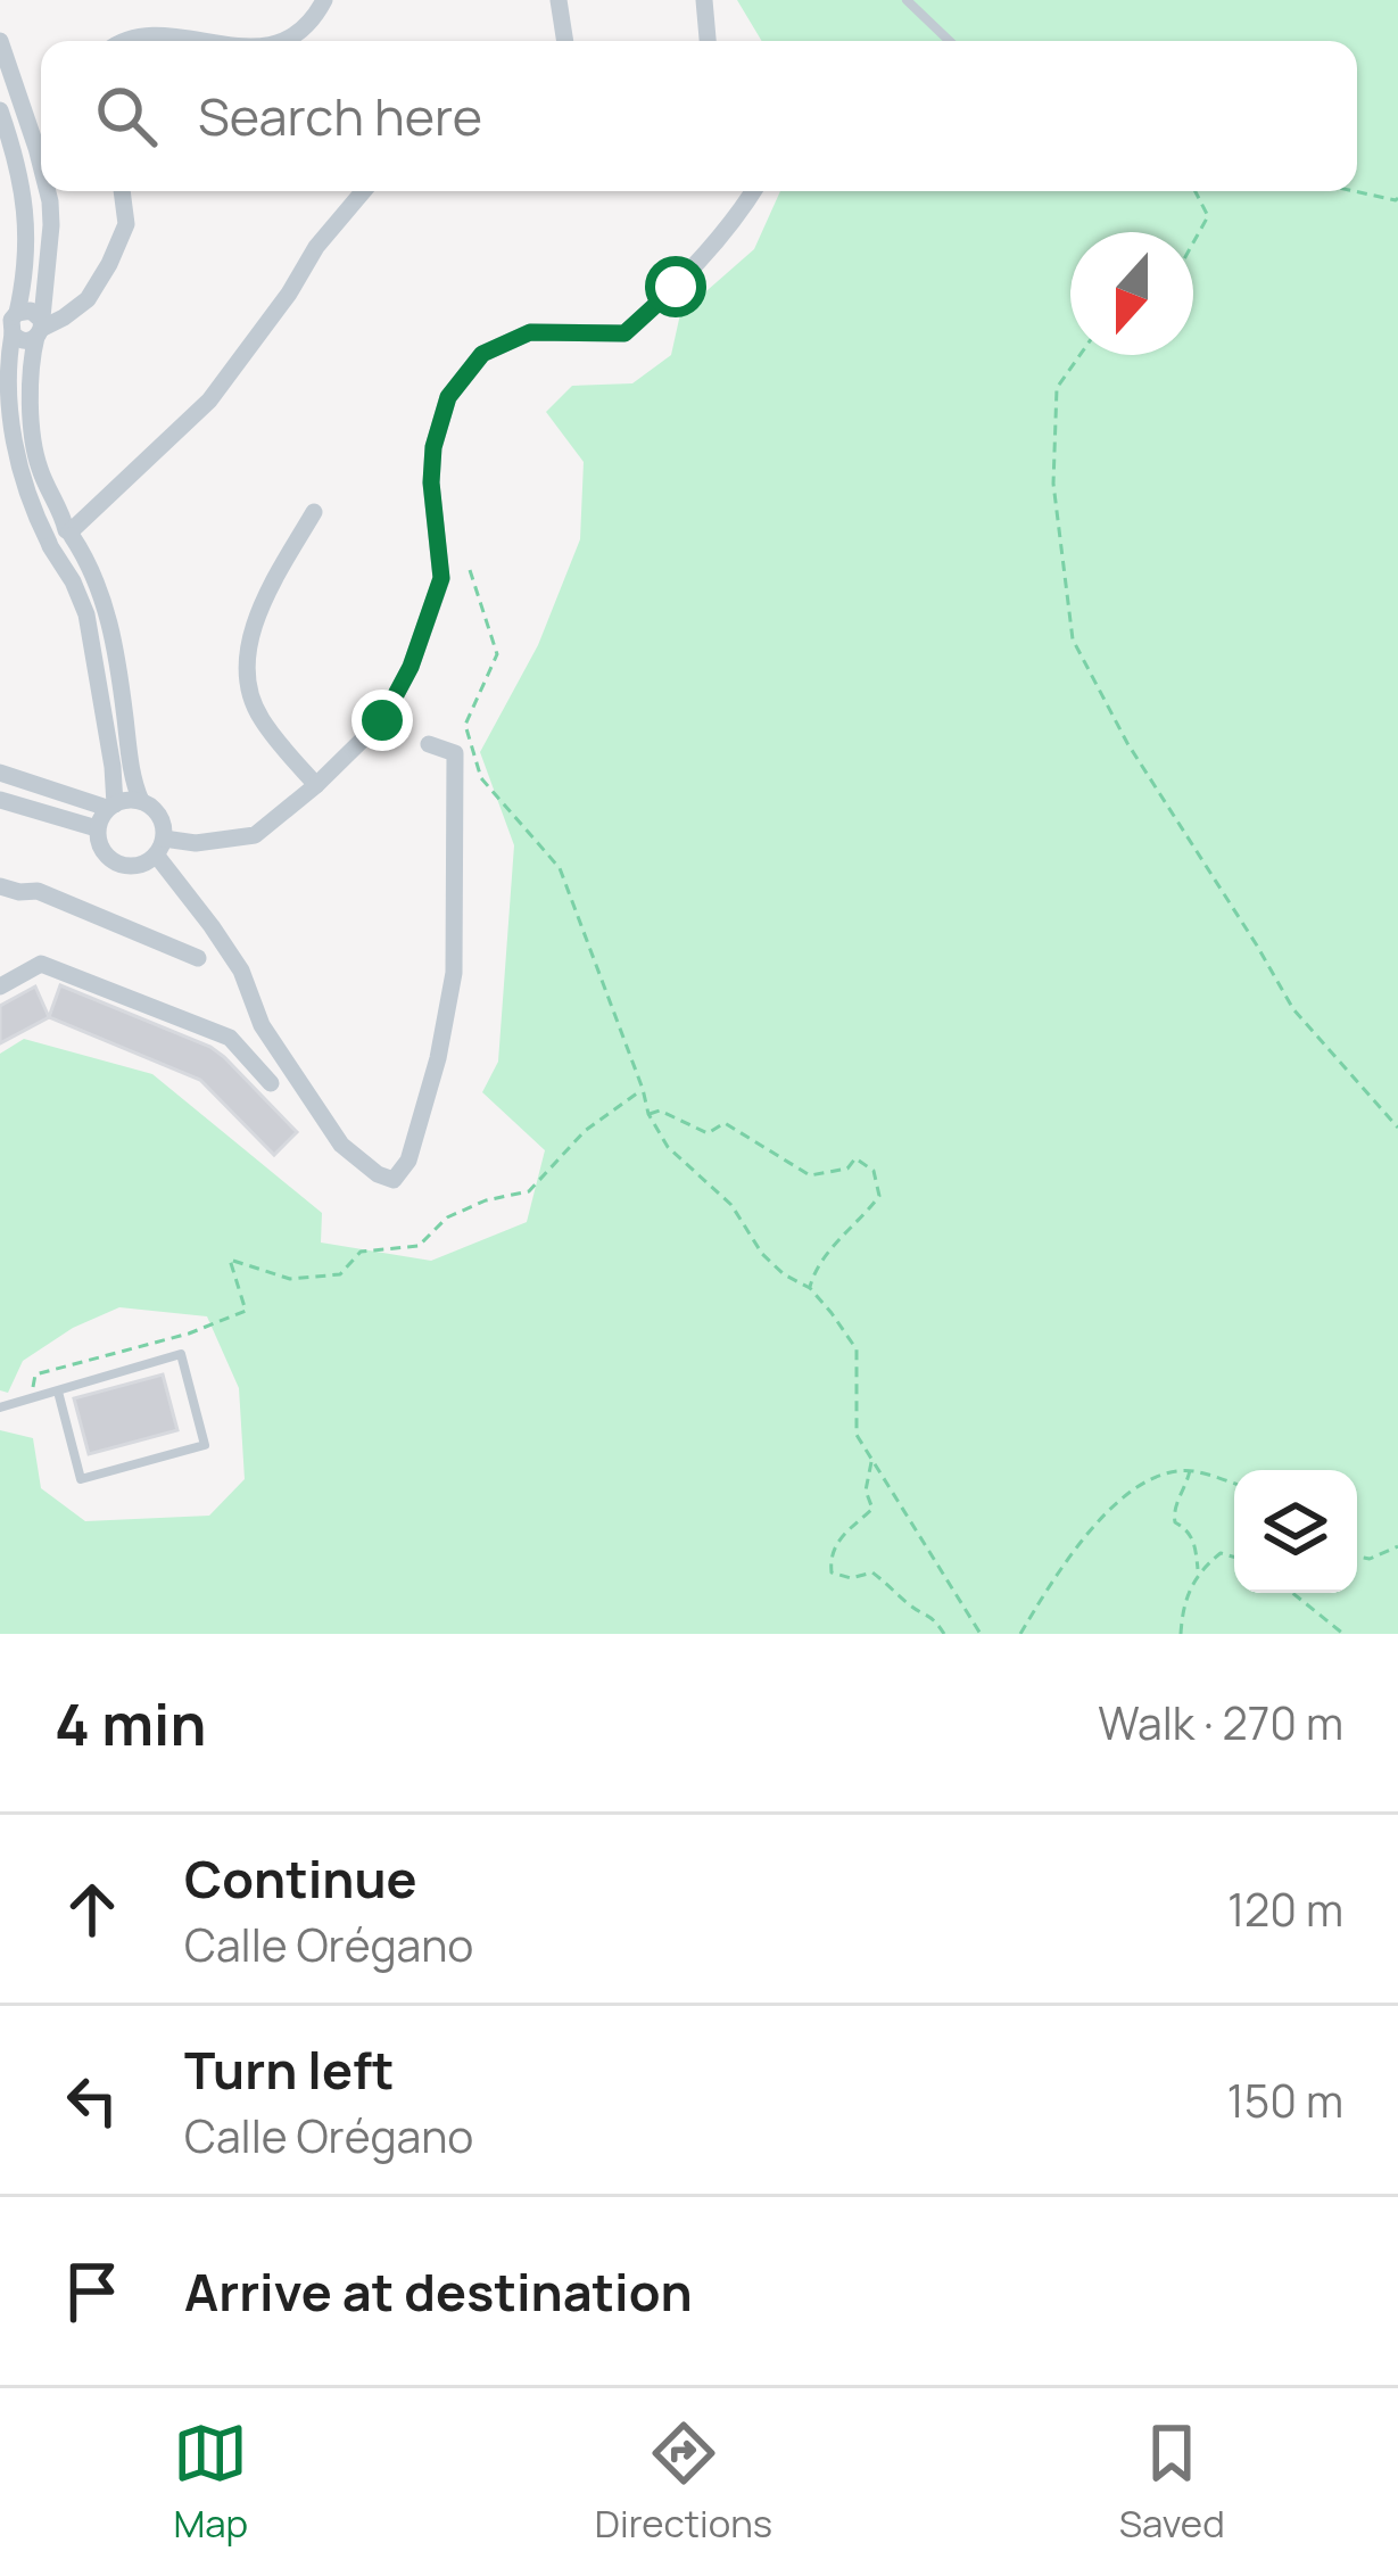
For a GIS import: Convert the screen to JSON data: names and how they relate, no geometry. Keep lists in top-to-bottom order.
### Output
{
  "north": "bottom",
  "page": {
    "search": "Search here",
    "heading": ["4 min", "Walk · 270 m"],
    "list": [
      ["Continue", "Calle Orégano", "120 m"],
      ["Turn left", "Calle Orégano", "150 m"],
      "Arrive at destination"
    ],
    "nav": ["Map", "Directions", "Saved"]
  }
}
